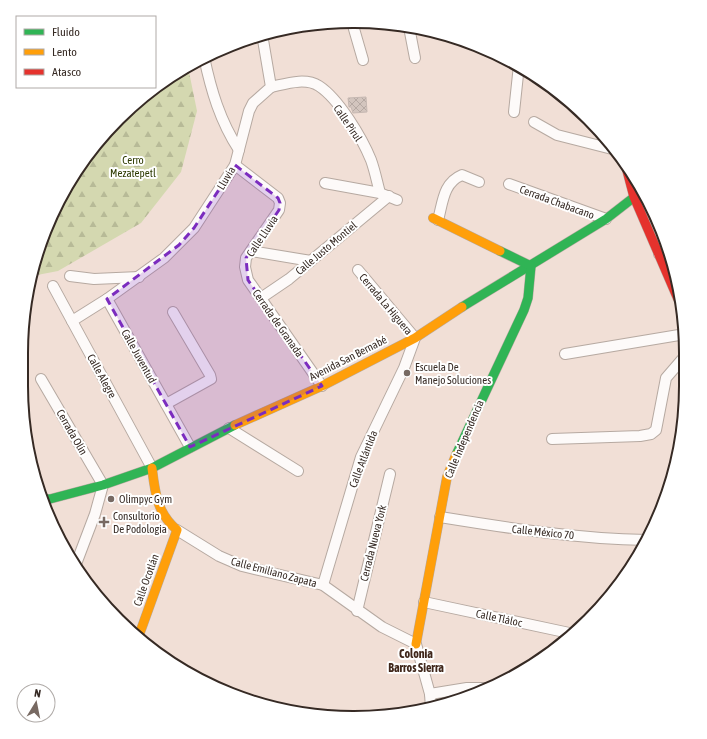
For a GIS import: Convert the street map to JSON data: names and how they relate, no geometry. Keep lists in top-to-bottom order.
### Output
{
  "streets": {
    "street": [
      "Calle Pirul",
      "Lluvia",
      "Cerrada Chabacano",
      "Calle Lluvia",
      "Calle Justo Montiel",
      "Cerrada La Higuera",
      "Cerrada de Granada",
      "Calle Juventud",
      "Avenida San Bernabé",
      "Calle Alegre",
      "Cerrada Olín",
      "Calle Independencia",
      "Calle Atlántida",
      "Calle México 70",
      "Cerrada Nueva York",
      "Calle Emiliano Zapata",
      "Calle Ocotlán",
      "Calle Tláloc"
    ]
  },
  "crossings": [
    ["Calle Pirul", "Lluvia"],
    ["Calle Pirul", "Calle Justo Montiel"],
    ["Lluvia", "Calle Lluvia"],
    ["Cerrada Chabacano", "Avenida San Bernabé"],
    ["Calle Lluvia", "Cerrada de Granada"],
    ["Calle Justo Montiel", "Cerrada de Granada"],
    ["Cerrada La Higuera", "Avenida San Bernabé"],
    ["Cerrada La Higuera", "Calle Atlántida"],
    ["Cerrada de Granada", "Avenida San Bernabé"],
    ["Calle Juventud", "Avenida San Bernabé"],
    ["Avenida San Bernabé", "Calle Alegre"],
    ["Avenida San Bernabé", "Cerrada Olín"],
    ["Avenida San Bernabé", "Calle Independencia"],
    ["Avenida San Bernabé", "Calle Atlántida"],
    ["Avenida San Bernabé", "Calle Emiliano Zapata"],
    ["Calle Alegre", "Calle Emiliano Zapata"],
    ["Calle Independencia", "Calle México 70"],
    ["Calle Independencia", "Calle Emiliano Zapata"],
    ["Calle Independencia", "Calle Tláloc"],
    ["Calle Atlántida", "Calle Emiliano Zapata"],
    ["Cerrada Nueva York", "Calle Emiliano Zapata"],
    ["Calle Emiliano Zapata", "Calle Ocotlán"]
  ],
  "districts": ["Colonia Barros Sierra"],
  "parks": ["Cerro Mezatepetl"],
  "places": {
    "other": ["Escuela De Manejo Soluciones", "Olimpyc Gym"],
    "health": ["Consultorio De Podologia"]
  },
  "legend": ["Fluido", "Lento", "Atasco"],
  "north": "top"
}
